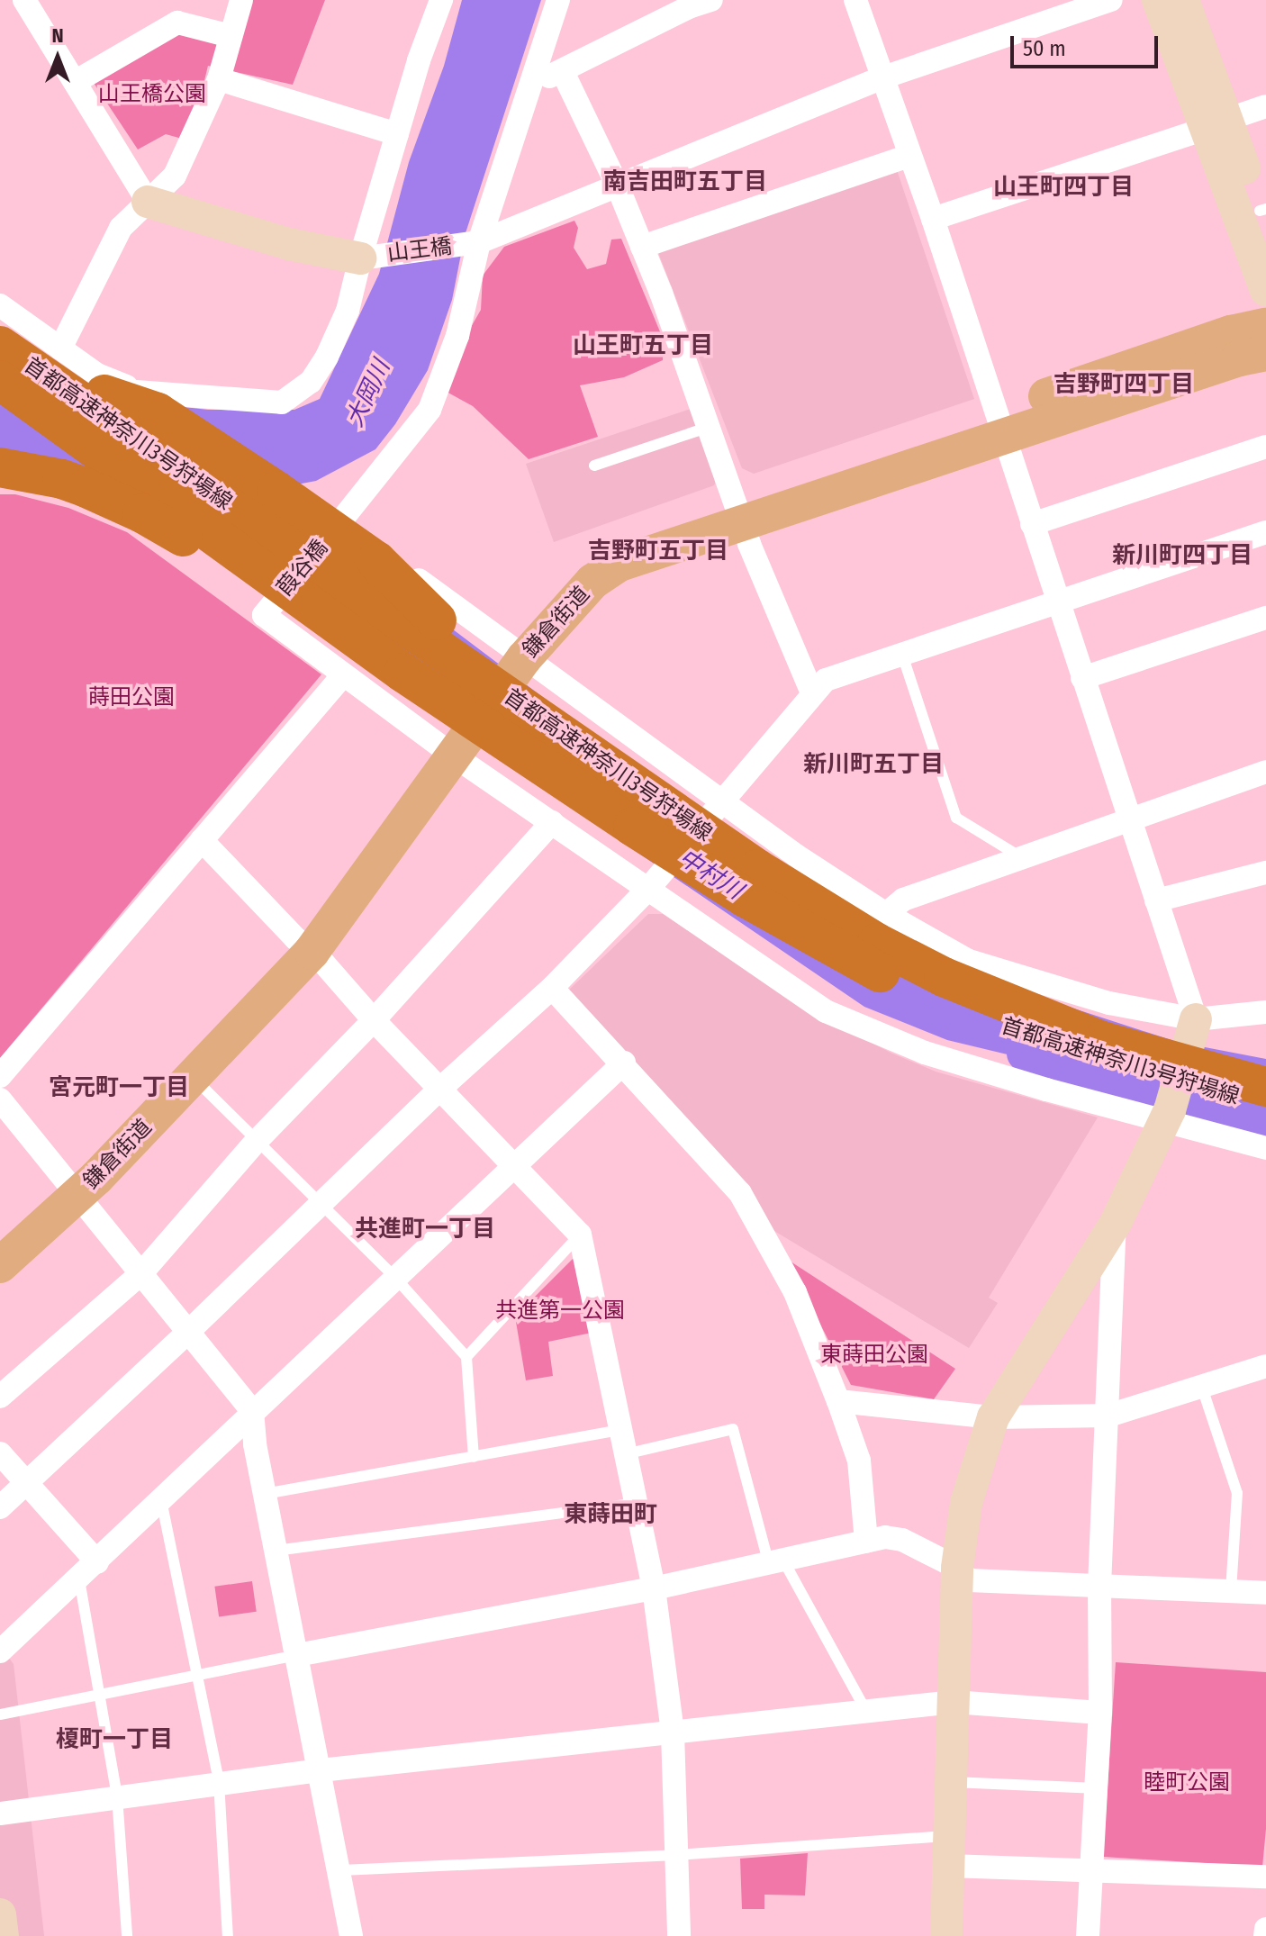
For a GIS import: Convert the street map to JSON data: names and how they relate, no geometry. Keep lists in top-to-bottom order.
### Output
{
  "streets": {
    "highway": ["首都高速神奈川3号狩場線"],
    "main road": ["鎌倉街道"],
    "street": ["山王橋", "葭谷橋"]
  },
  "crossings": [
    ["山王橋", "葭谷橋"]
  ],
  "districts": [
    "南吉田町五丁目",
    "山王町四丁目",
    "山王町五丁目",
    "吉野町四丁目",
    "吉野町五丁目",
    "新川町四丁目",
    "新川町五丁目",
    "宮元町一丁目",
    "共進町一丁目",
    "東蒔田町",
    "榎町一丁目"
  ],
  "water": ["大岡川", "中村川"],
  "parks": [
    "山王橋公園",
    "蒔田公園",
    "共進第一公園",
    "東蒔田公園",
    "睦町公園"
  ],
  "scale_bar": "50 m",
  "north": "top"
}
